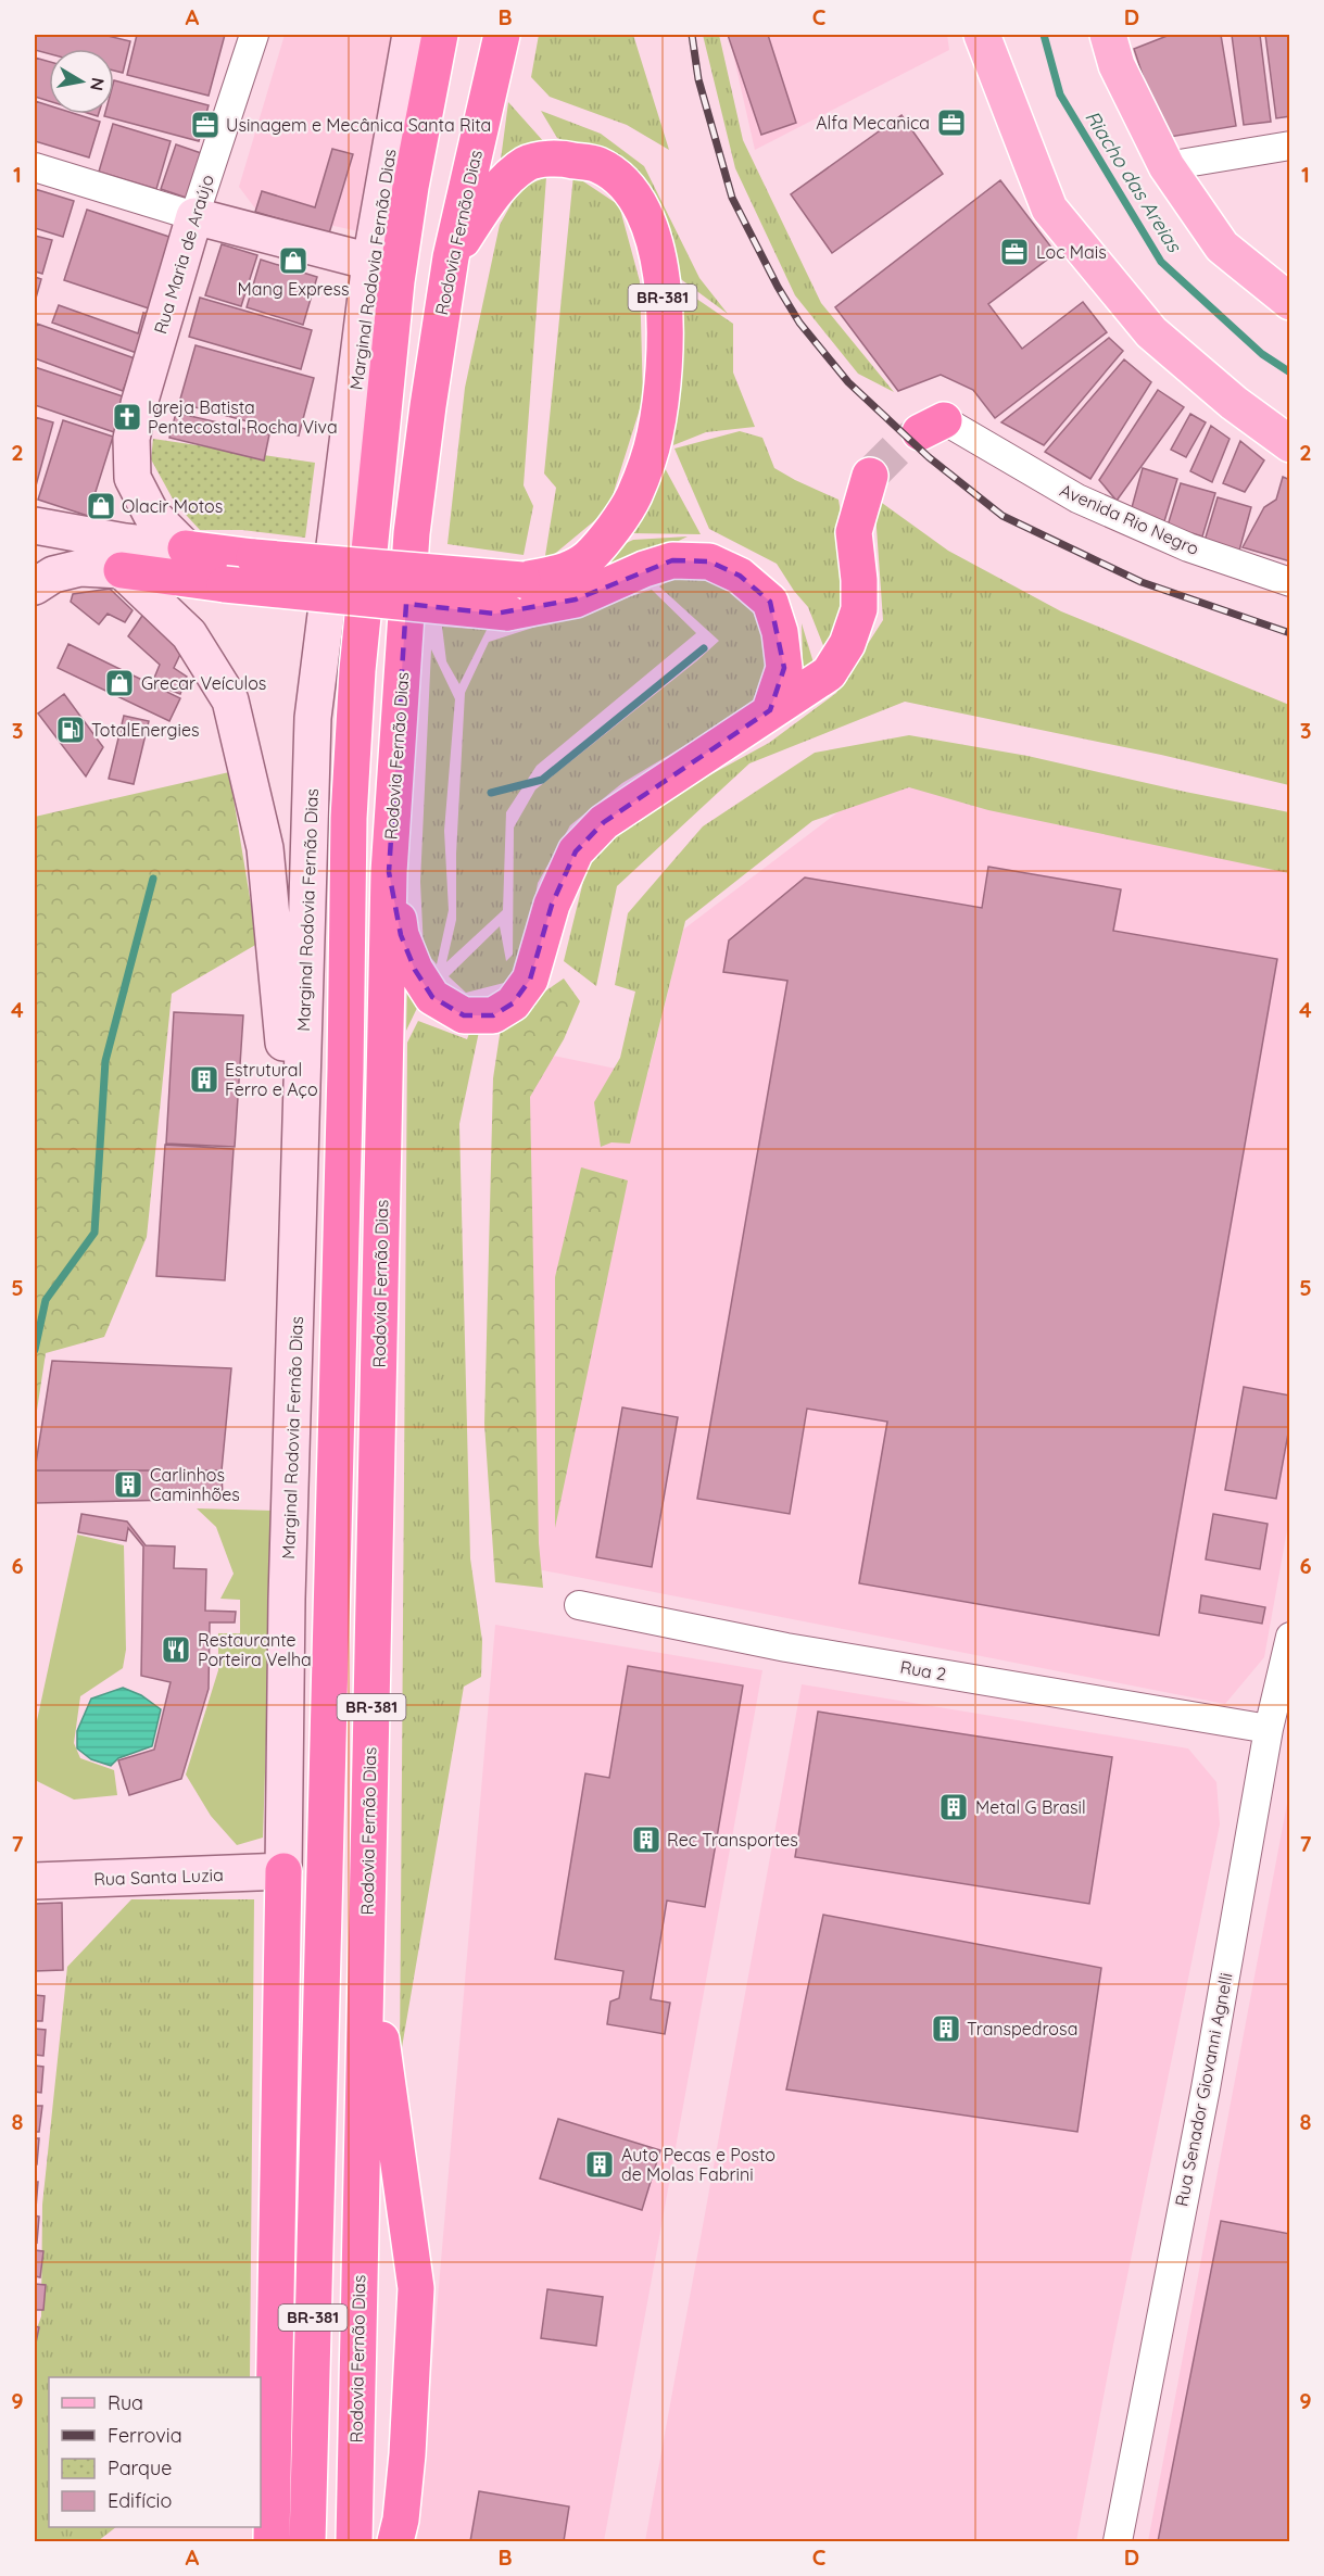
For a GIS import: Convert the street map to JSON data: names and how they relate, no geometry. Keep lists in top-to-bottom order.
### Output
{
  "streets": {
    "highway": ["Rodovia Fernão Dias", "BR-381"],
    "main road": ["Rua Maria de Araújo", "Marginal Rodovia Fernão Dias", "Rua Santa Luzia"],
    "street": ["Avenida Rio Negro", "Rua 2", "Rua Senador Giovanni Agnelli"]
  },
  "crossings": [
    ["Rodovia Fernão Dias", "BR-381"],
    ["Rua Maria de Araújo", "BR-381"],
    ["Marginal Rodovia Fernão Dias", "BR-381"],
    ["Marginal Rodovia Fernão Dias", "Rua Santa Luzia"],
    ["BR-381", "Rua Santa Luzia"],
    ["Rua 2", "Rua Senador Giovanni Agnelli"]
  ],
  "water": ["Riacho das Areias"],
  "places": {
    "office": ["Alfa Mecanica", "Usinagem e Mecânica Santa Rita", "Loc Mais"],
    "shop": ["Mang Express", "Olacir Motos", "Grecar Veículos"],
    "church": ["Igreja Batista Pentecostal Rocha Viva"],
    "fuel station": ["TotalEnergies"],
    "building": [
      "Estrutural Ferro e Aço",
      "Carlinhos Caminhões",
      "Metal G Brasil",
      "Rec Transportes",
      "Transpedrosa",
      "Auto Pecas e Posto de Molas Fabrini"
    ],
    "restaurant": ["Restaurante Porteira Velha"]
  },
  "legend": [
    "Rua",
    "Ferrovia",
    "Parque",
    "Edifício"
  ],
  "north": "right",
  "grid": {
    "columns": [
      "A",
      "B",
      "C",
      "D"
    ],
    "rows": [
      "1",
      "2",
      "3",
      "4",
      "5",
      "6",
      "7",
      "8",
      "9"
    ]
  }
}
